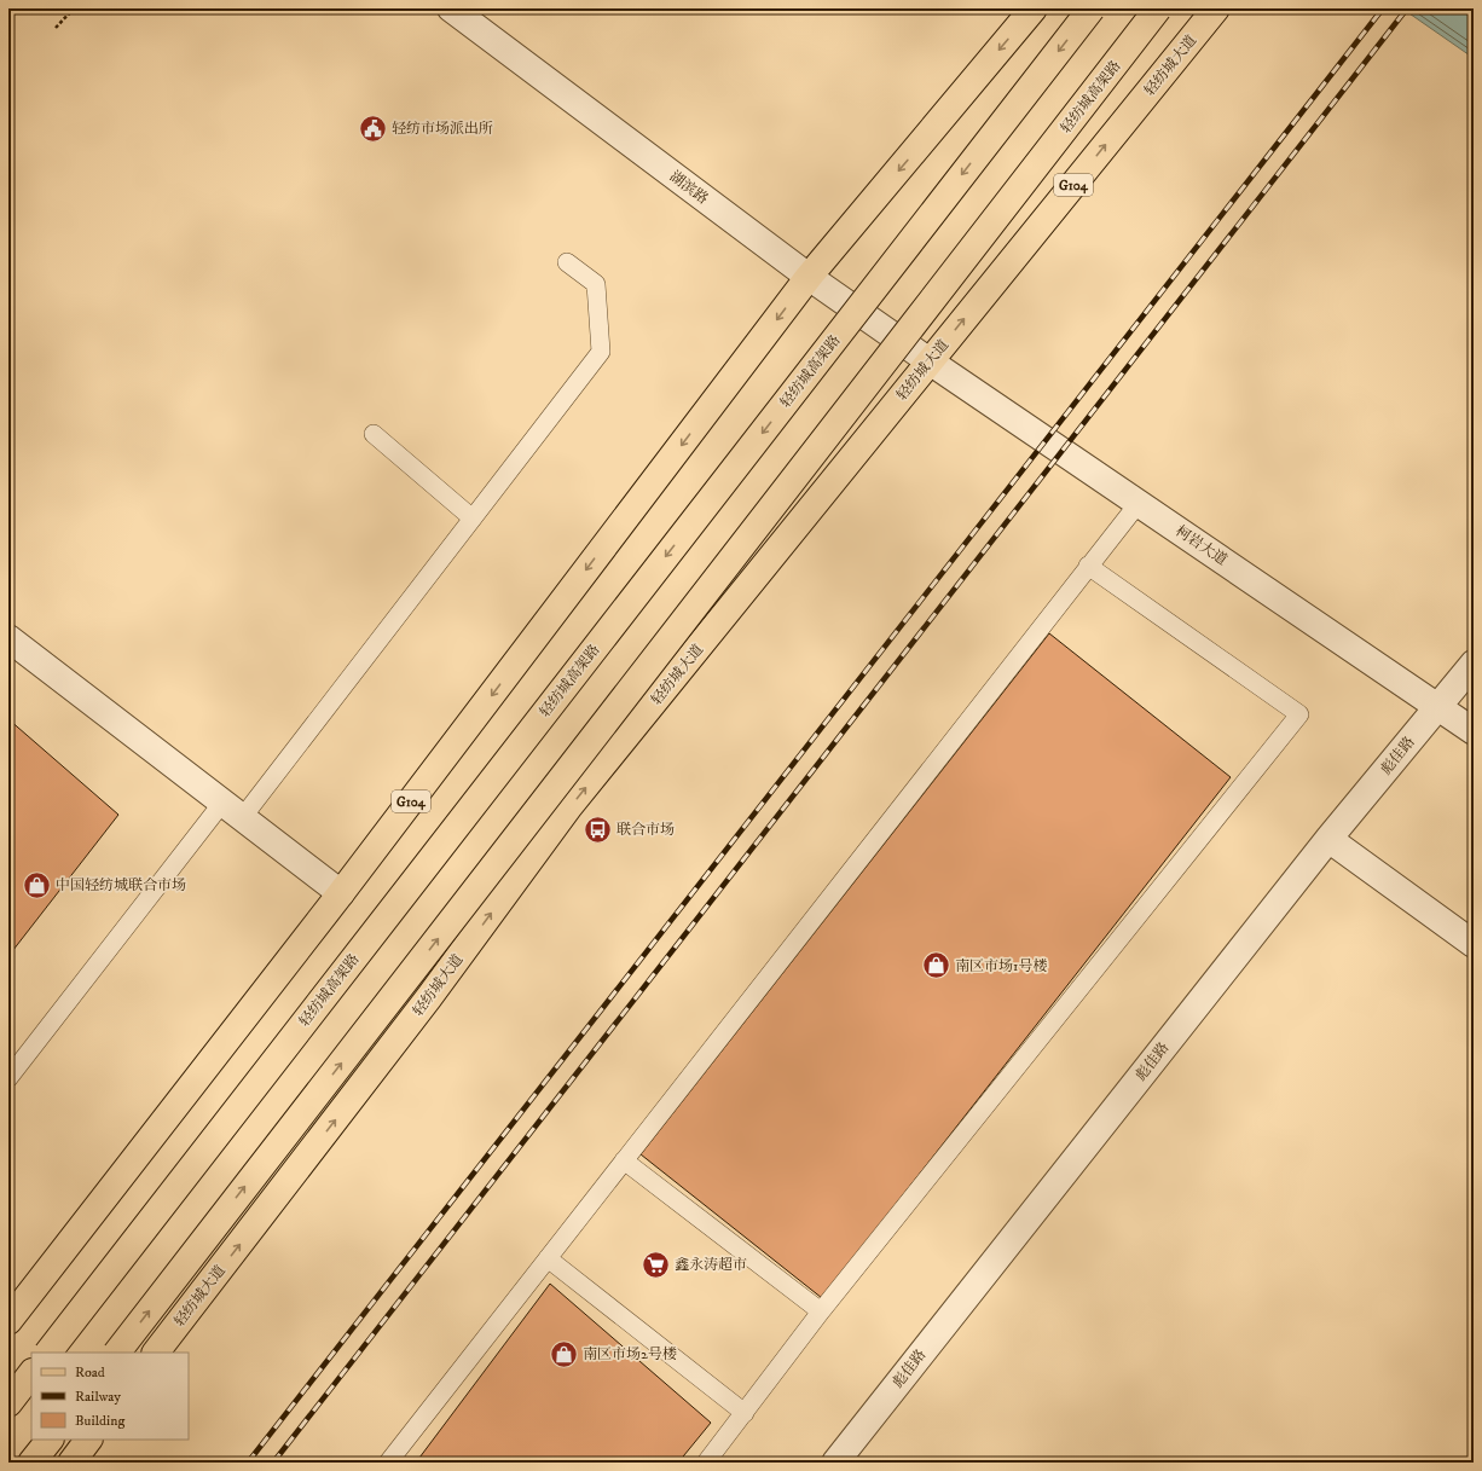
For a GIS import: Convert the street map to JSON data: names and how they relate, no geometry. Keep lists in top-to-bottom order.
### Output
{
  "streets": {
    "main road": ["轻纺城大道", "轻纺城高架路", "G104"],
    "street": ["湖滨路", "柯岩大道", "彪佳路"]
  },
  "crossings": [
    ["轻纺城大道", "湖滨路"],
    ["轻纺城大道", "柯岩大道"],
    ["G104", "湖滨路"],
    ["湖滨路", "柯岩大道"],
    ["柯岩大道", "彪佳路"]
  ],
  "places": {
    "public building": ["轻纺市场派出所"],
    "bus stop": ["联合市场"],
    "shop": ["中国轻纺城联合市场", "南区市场1号楼", "南区市场2号楼"],
    "supermarket": ["鑫永涛超市"]
  },
  "legend": ["Road", "Railway", "Building"]
}
